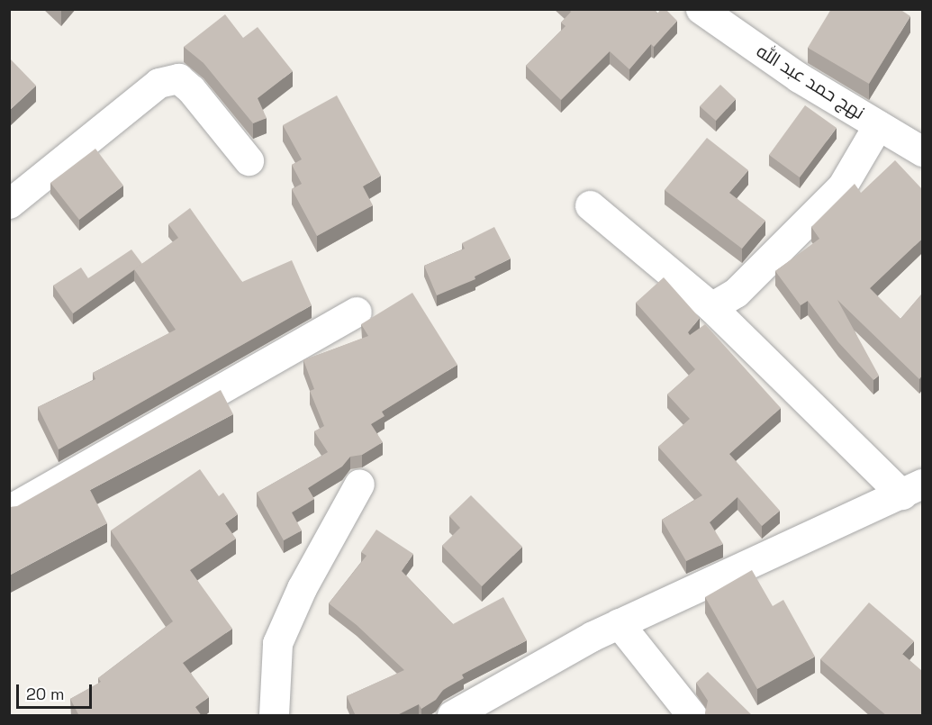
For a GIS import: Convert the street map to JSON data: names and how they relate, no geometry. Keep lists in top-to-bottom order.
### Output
{
  "streets": {
    "street": ["نهج حمد عبد الله"]
  },
  "scale_bar": "20 m"
}
